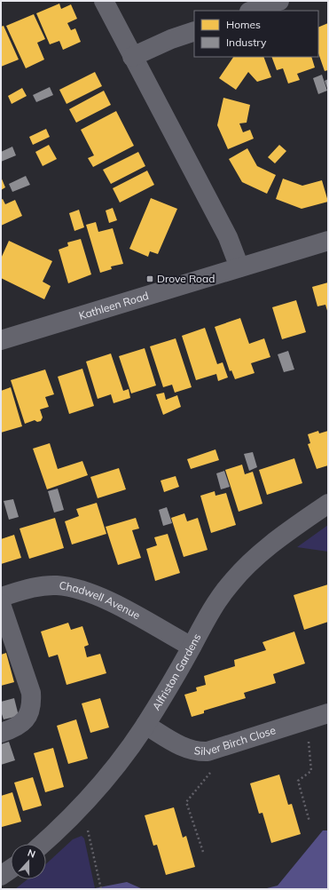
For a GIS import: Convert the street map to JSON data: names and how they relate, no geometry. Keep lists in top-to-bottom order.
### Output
{
  "streets": {
    "street": [
      "Kathleen Road",
      "Chadwell Avenue",
      "Alfriston Gardens",
      "Silver Birch Close"
    ]
  },
  "crossings": [
    ["Chadwell Avenue", "Alfriston Gardens"],
    ["Alfriston Gardens", "Silver Birch Close"]
  ],
  "places": {
    "transit": ["Drove Road"]
  },
  "legend": ["Homes", "Industry"],
  "north": "top"
}
